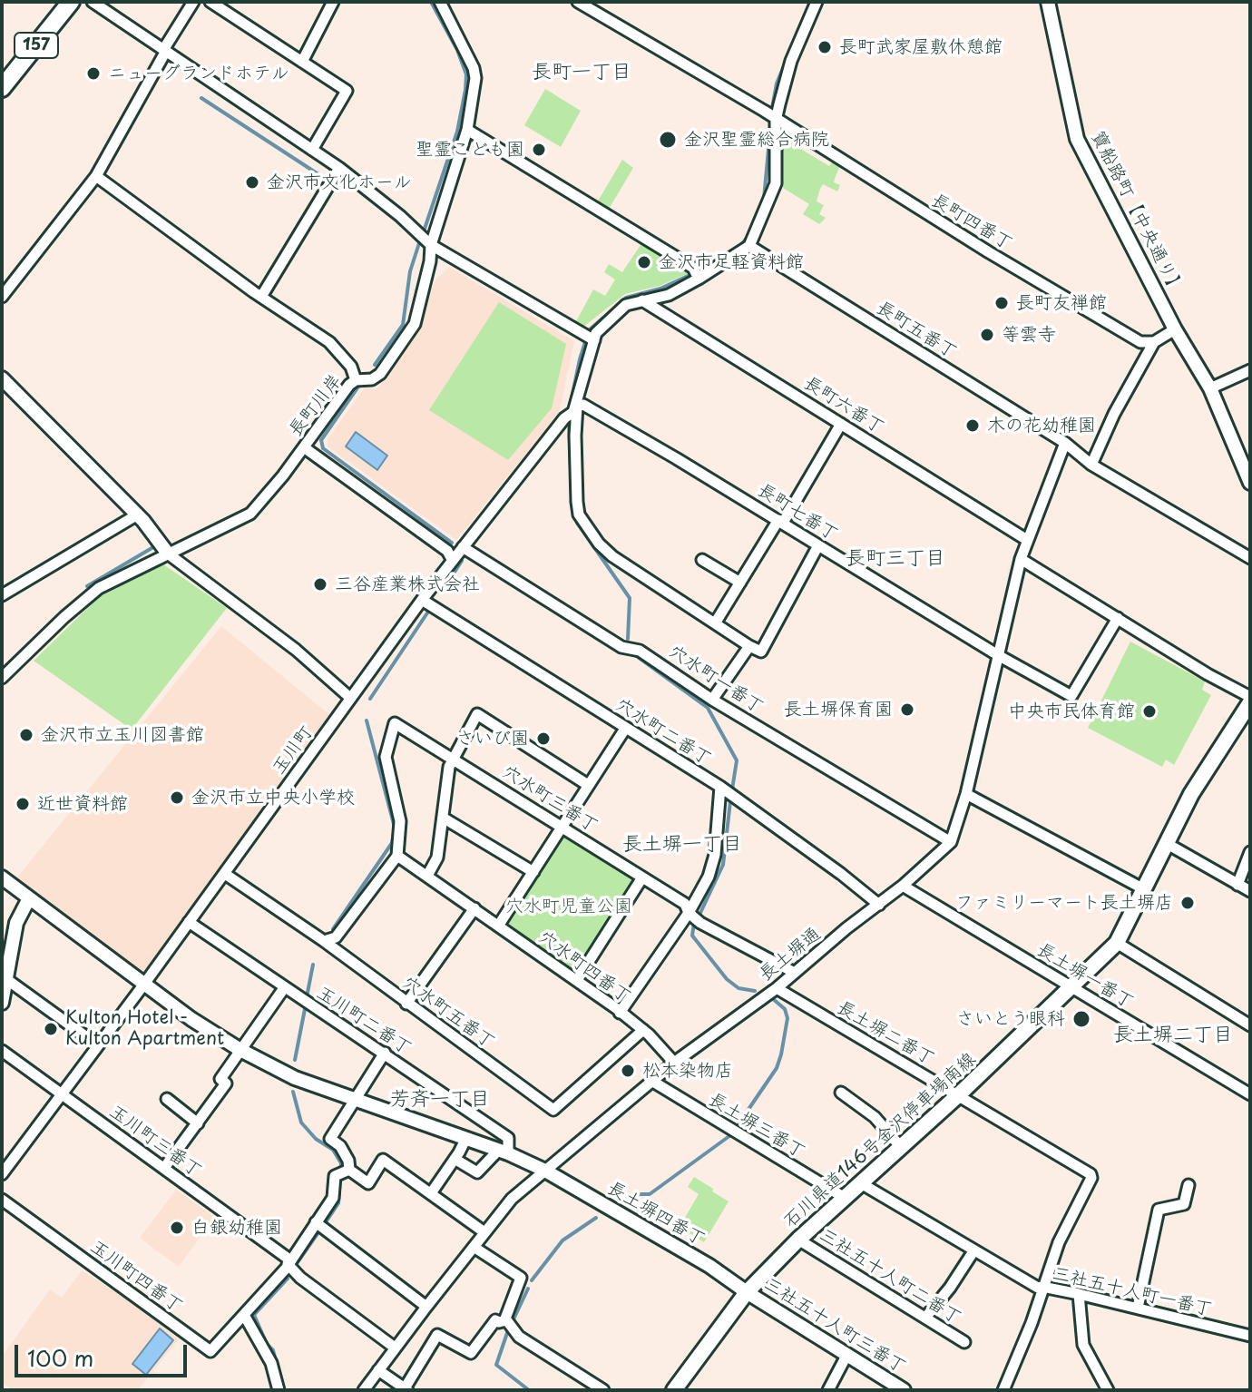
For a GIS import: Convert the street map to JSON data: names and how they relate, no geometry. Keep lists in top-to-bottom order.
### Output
{
  "streets": {
    "highway": ["157"],
    "main road": ["石川県道146号金沢停車場南線"],
    "street": [
      "寶船路町【中央通り】",
      "長町四番丁",
      "長町五番丁",
      "長町川岸",
      "長町六番丁",
      "長町七番丁",
      "穴水町一番丁",
      "穴水町二番丁",
      "玉川町",
      "穴水町三番丁",
      "長土塀通",
      "穴水町四番丁",
      "長土塀一番丁",
      "穴水町五番丁",
      "玉川町二番丁",
      "長土塀二番丁",
      "長土塀三番丁",
      "玉川町三番丁",
      "長土塀四番丁",
      "玉川町四番丁",
      "三社五十人町二番丁",
      "三社五十人町一番丁",
      "三社五十人町三番丁"
    ]
  },
  "crossings": [
    ["長町七番丁", "玉川町"],
    ["穴水町一番丁", "玉川町"],
    ["穴水町一番丁", "長土塀通"],
    ["穴水町二番丁", "玉川町"],
    ["穴水町二番丁", "長土塀通"],
    ["玉川町", "穴水町五番丁"],
    ["玉川町", "玉川町二番丁"],
    ["玉川町", "玉川町三番丁"],
    ["玉川町", "長土塀四番丁"],
    ["穴水町三番丁", "長土塀通"],
    ["穴水町三番丁", "穴水町四番丁"],
    ["長土塀通", "穴水町四番丁"],
    ["長土塀通", "長土塀一番丁"],
    ["長土塀通", "長土塀二番丁"],
    ["長土塀通", "長土塀三番丁"],
    ["長土塀通", "玉川町三番丁"],
    ["長土塀通", "長土塀四番丁"],
    ["穴水町四番丁", "穴水町五番丁"],
    ["長土塀一番丁", "石川県道146号金沢停車場南線"],
    ["玉川町二番丁", "長土塀四番丁"],
    ["長土塀二番丁", "石川県道146号金沢停車場南線"],
    ["長土塀二番丁", "三社五十人町一番丁"],
    ["長土塀三番丁", "石川県道146号金沢停車場南線"],
    ["石川県道146号金沢停車場南線", "長土塀四番丁"],
    ["石川県道146号金沢停車場南線", "三社五十人町二番丁"],
    ["石川県道146号金沢停車場南線", "三社五十人町一番丁"],
    ["石川県道146号金沢停車場南線", "三社五十人町三番丁"],
    ["長土塀四番丁", "三社五十人町三番丁"]
  ],
  "districts": [
    "長町一丁目",
    "長町三丁目",
    "長土塀一丁目",
    "長土塀二丁目",
    "芳斉一丁目"
  ],
  "parks": ["穴水町児童公園"],
  "places": [
    "長町武家屋敷休憩館",
    "ニューグランドホテル",
    "金沢聖霊総合病院",
    "聖霊こども園",
    "金沢市文化ホール",
    "金沢市足軽資料館",
    "長町友禅館",
    "等雲寺",
    "木の花幼稚園",
    "三谷産業株式会社",
    "長土塀保育園",
    "中央市民体育館",
    "金沢市立玉川図書館",
    "さいび園",
    "金沢市立中央小学校",
    "近世資料館",
    "ファミリーマート長土塀店",
    "さいとう眼科",
    "Kulton Hotel - Kulton Apartment",
    "松本染物店",
    "白銀幼稚園"
  ],
  "scale_bar": "100 m"
}
